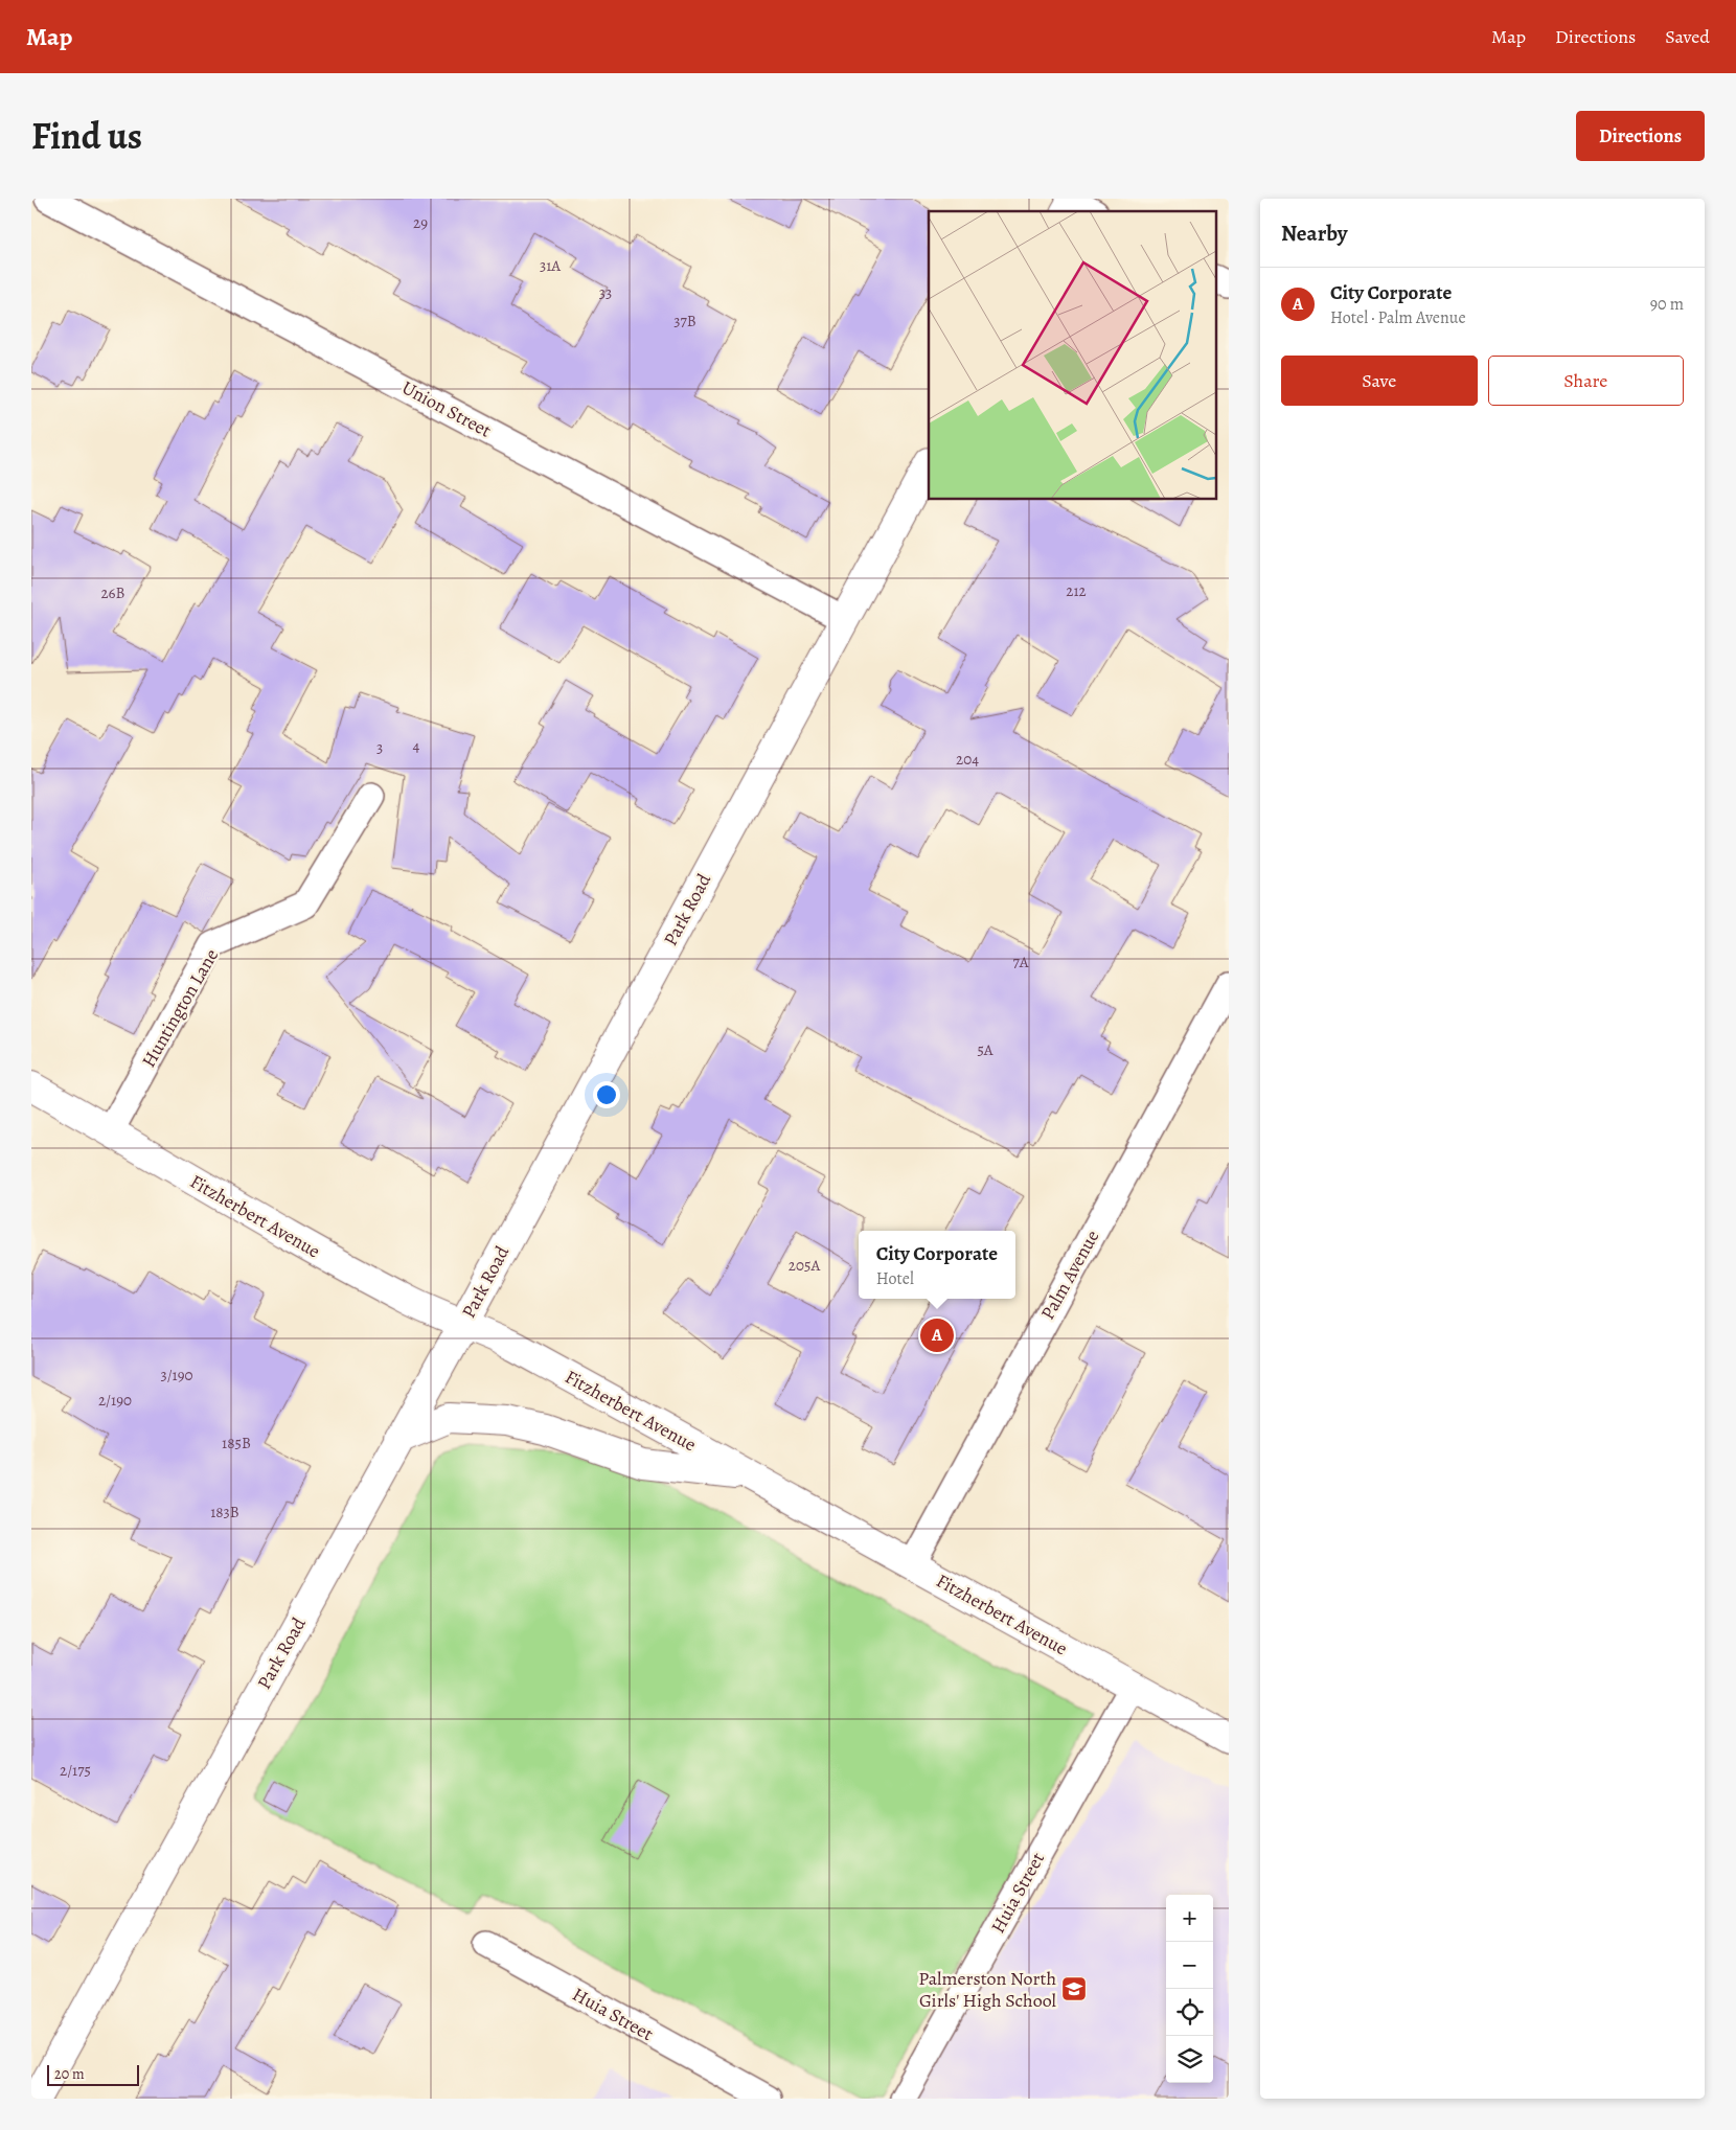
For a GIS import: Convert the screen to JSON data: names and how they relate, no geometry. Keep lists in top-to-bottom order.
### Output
{
  "streets": {
    "main road": ["Park Road", "Fitzherbert Avenue"],
    "street": [
      "Union Street",
      "Huntington Lane",
      "Palm Avenue",
      "Huia Street"
    ]
  },
  "crossings": [
    ["Union Street", "Park Road"],
    ["Park Road", "Fitzherbert Avenue"],
    ["Huntington Lane", "Fitzherbert Avenue"],
    ["Fitzherbert Avenue", "Palm Avenue"],
    ["Fitzherbert Avenue", "Huia Street"]
  ],
  "places": {
    "school or university": ["Palmerston North Girls' High School"]
  },
  "house_numbers": [
    "29",
    "31A",
    "33",
    "37B",
    "212",
    "26B",
    "4",
    "3",
    "204",
    "7A",
    "5A",
    "205A",
    "3/190",
    "2/190",
    "185B",
    "183B",
    "2/175"
  ],
  "scale_bar": "20 m",
  "page": {
    "header": "Map",
    "nav": ["Map", "Directions", "Saved"],
    "title": "Find us",
    "buttons": [
      "Directions",
      ["Save", "Share"]
    ],
    "heading": "Nearby",
    "list": [
      {
        "mark": "A",
        "name": "City Corporate",
        "note": "Hotel · Palm Avenue",
        "value": "90 m"
      }
    ],
    "popup": ["City Corporate", "Hotel"],
    "pins": "A",
    "map_buttons": ["+", "−"],
    "scale": "20 m"
  }
}
